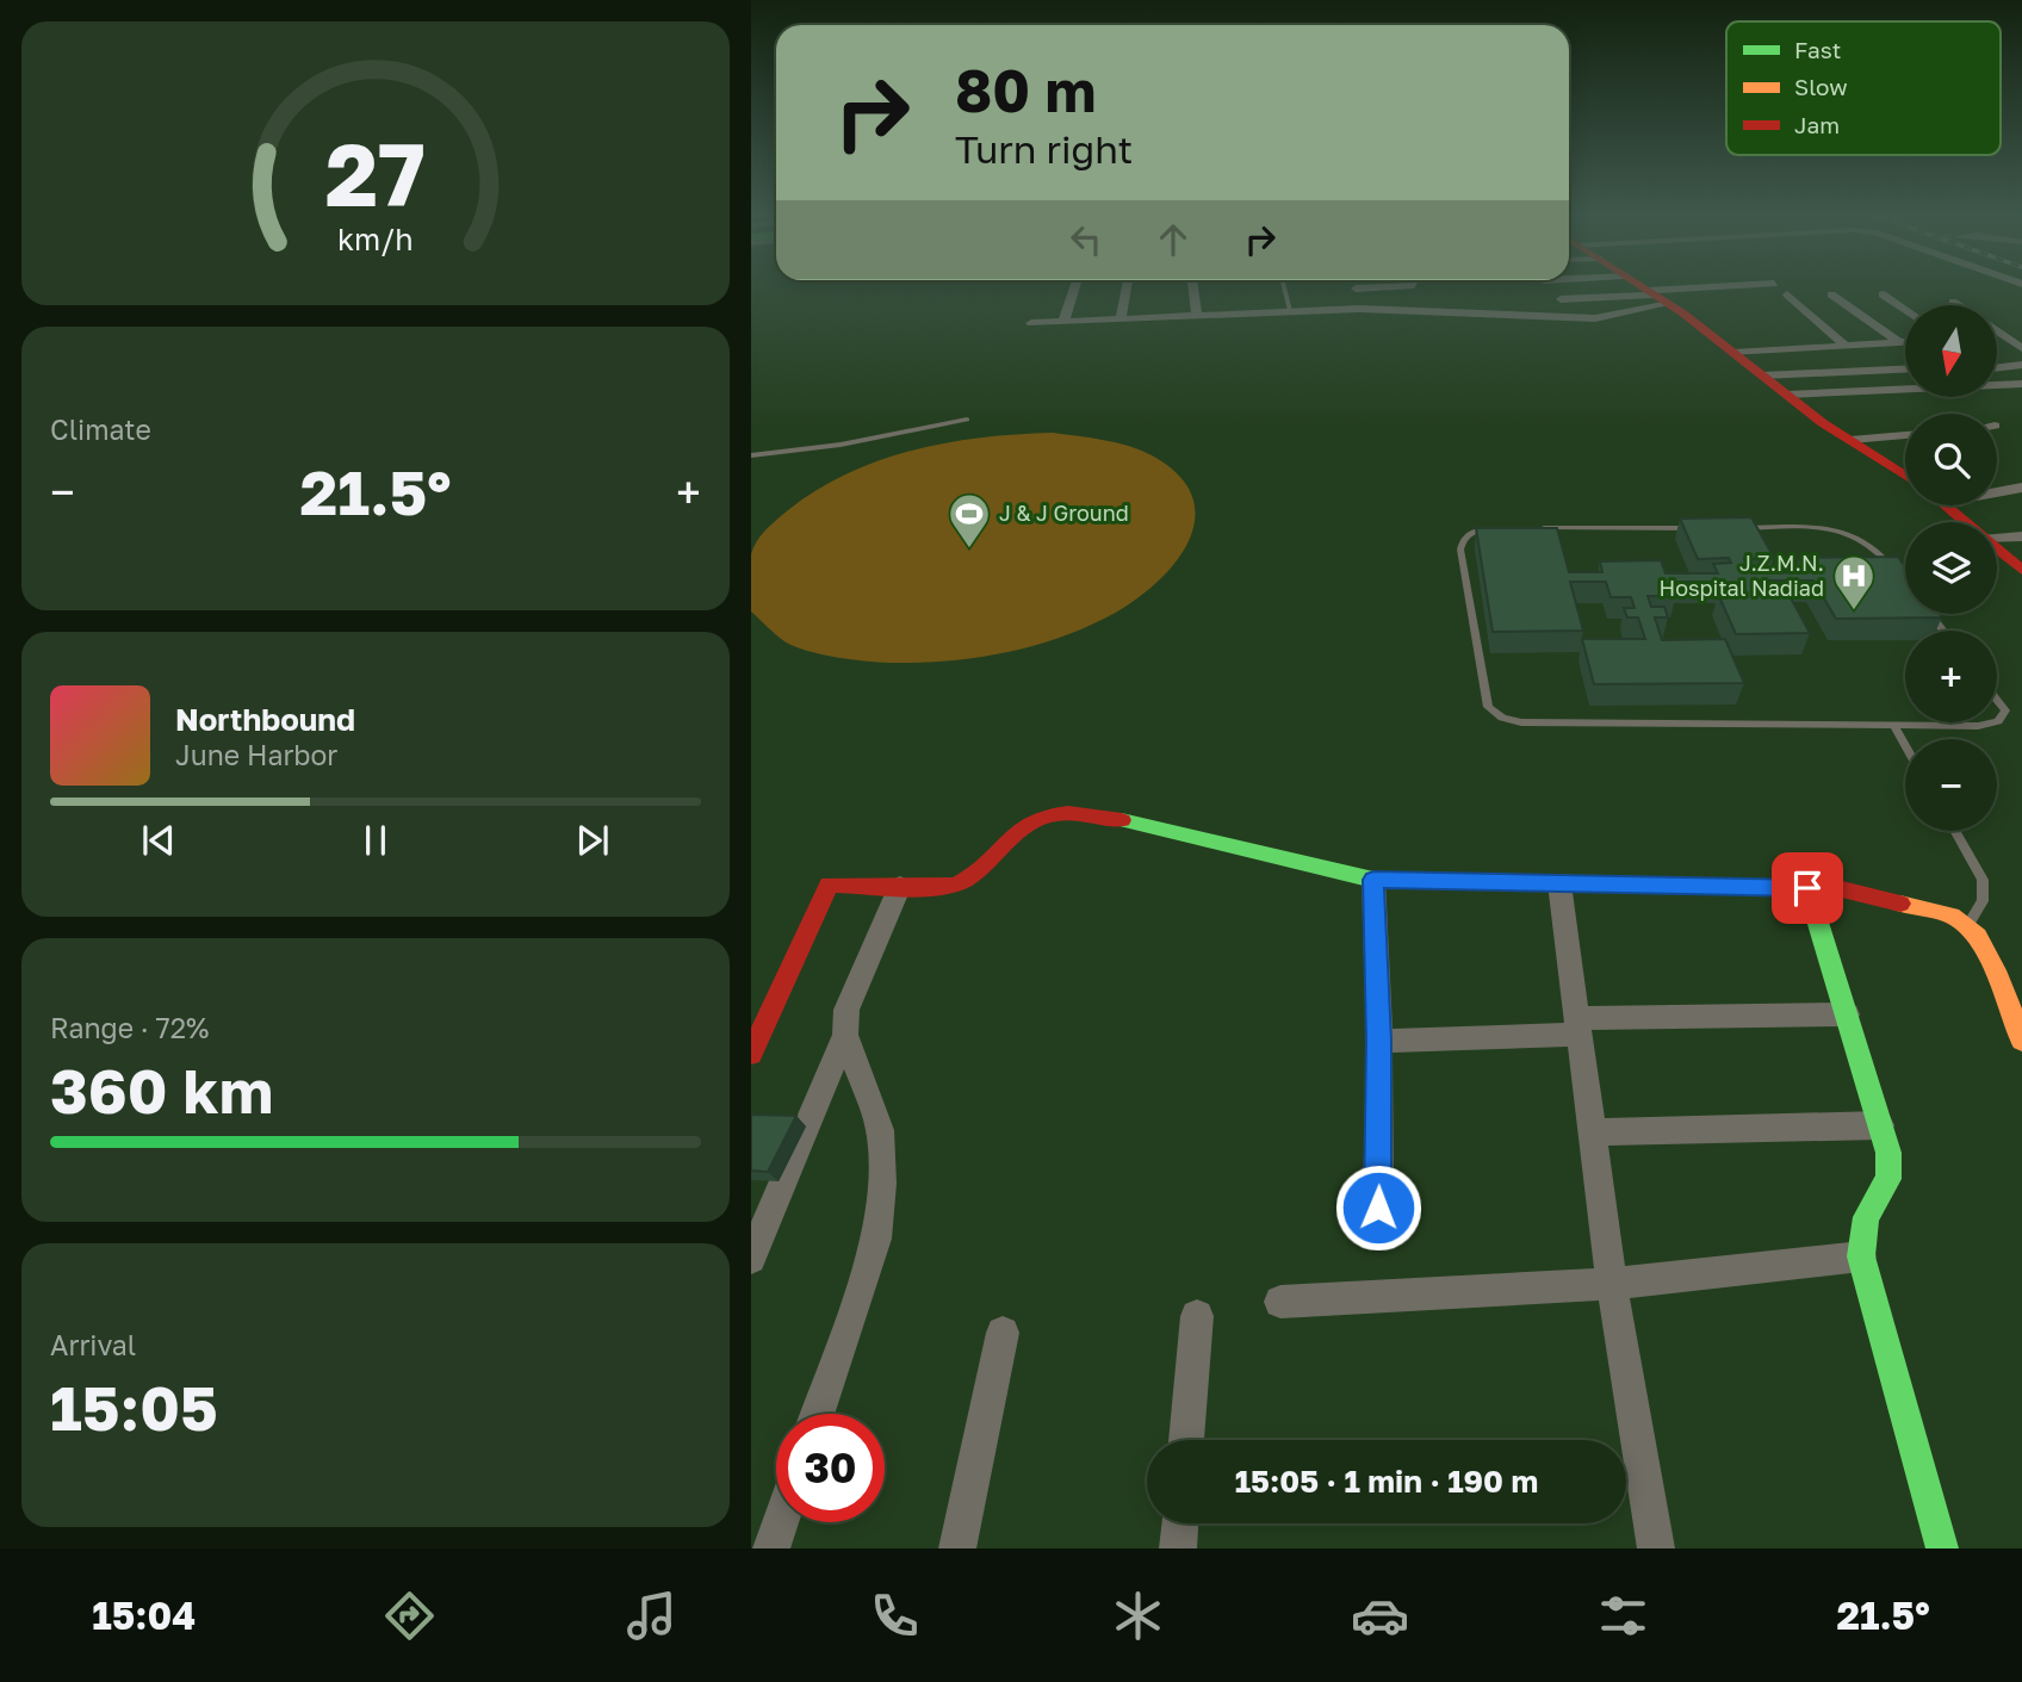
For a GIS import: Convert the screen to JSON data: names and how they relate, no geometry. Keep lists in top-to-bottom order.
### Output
{
  "places": {
    "sports": ["J & J Ground"],
    "hospital": ["J.Z.M.N. Hospital Nadiad"]
  },
  "legend": ["Fast", "Slow", "Jam"],
  "north": "bottom",
  "page": {
    "turn": ["80 m", "Turn right"],
    "map_buttons": ["+", "−"],
    "tile": [
      "Climate",
      ["Range · 72%", "360 km"],
      ["Arrival", "15:05"]
    ],
    "heat": ["−", "21.5°", "+"],
    "song": ["Northbound", "June Harbor"],
    "limit": "30",
    "trip": "15:05 · 1 min · 190 m",
    "tabs": ["15:04", "21.5°"],
    "gauge": ["27", "km/h"]
  }
}
